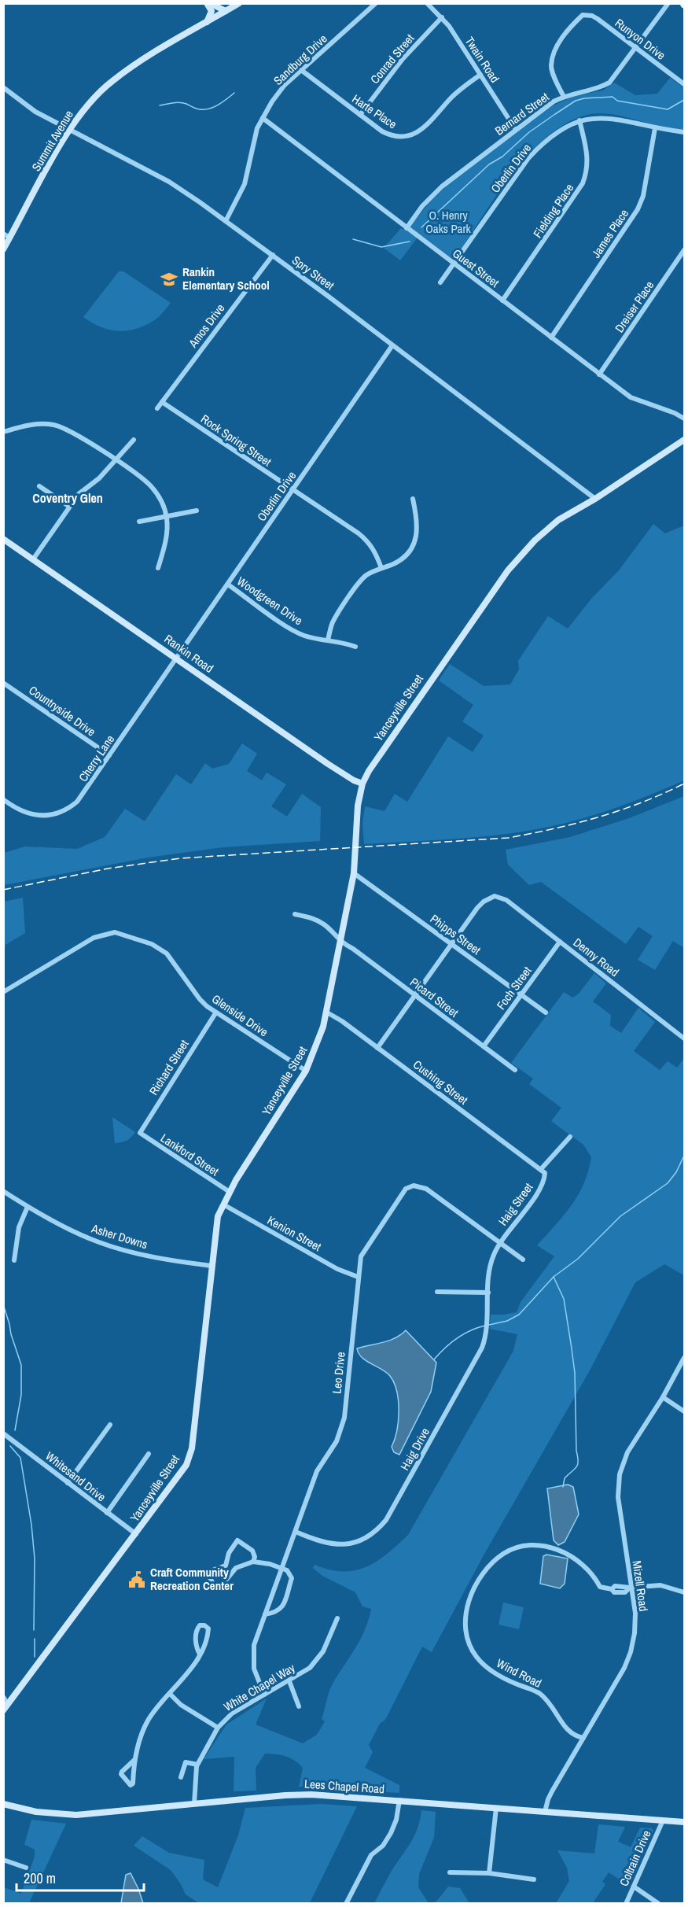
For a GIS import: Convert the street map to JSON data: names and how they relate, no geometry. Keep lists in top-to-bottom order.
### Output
{
  "streets": {
    "main road": [
      "Summit Avenue",
      "Rankin Road",
      "Yanceyville Street",
      "Lees Chapel Road"
    ],
    "street": [
      "Runyon Drive",
      "Conrad Street",
      "Sandburg Drive",
      "Twain Road",
      "Harte Place",
      "Bernard Street",
      "Oberlin Drive",
      "Fielding Place",
      "James Place",
      "Guest Street",
      "Spry Street",
      "Dreiser Place",
      "Amos Drive",
      "Rock Spring Street",
      "Woodgreen Drive",
      "Countryside Drive",
      "Cherry Lane",
      "Phipps Street",
      "Denny Road",
      "Foch Street",
      "Picard Street",
      "Glenside Drive",
      "Richard Street",
      "Cushing Street",
      "Lankford Street",
      "Haig Street",
      "Kenion Street",
      "Asher Downs",
      "Leo Drive",
      "Haig Drive",
      "Whitesand Drive",
      "Mizell Road",
      "Wind Road",
      "White Chapel Way",
      "Coltrain Drive"
    ]
  },
  "crossings": [
    ["Runyon Drive", "Bernard Street"],
    ["Conrad Street", "Twain Road"],
    ["Conrad Street", "Harte Place"],
    ["Sandburg Drive", "Harte Place"],
    ["Sandburg Drive", "Guest Street"],
    ["Sandburg Drive", "Spry Street"],
    ["Twain Road", "Harte Place"],
    ["Twain Road", "Bernard Street"],
    ["Bernard Street", "Guest Street"],
    ["Summit Avenue", "Spry Street"],
    ["Oberlin Drive", "Fielding Place"],
    ["Oberlin Drive", "James Place"],
    ["Oberlin Drive", "Guest Street"],
    ["Oberlin Drive", "Spry Street"],
    ["Oberlin Drive", "Rock Spring Street"],
    ["Oberlin Drive", "Woodgreen Drive"],
    ["Oberlin Drive", "Rankin Road"],
    ["Oberlin Drive", "Cherry Lane"],
    ["Fielding Place", "Guest Street"],
    ["James Place", "Guest Street"],
    ["Guest Street", "Dreiser Place"],
    ["Spry Street", "Amos Drive"],
    ["Spry Street", "Yanceyville Street"],
    ["Amos Drive", "Rock Spring Street"],
    ["Rankin Road", "Yanceyville Street"],
    ["Rankin Road", "Cherry Lane"],
    ["Yanceyville Street", "Phipps Street"],
    ["Yanceyville Street", "Picard Street"],
    ["Yanceyville Street", "Glenside Drive"],
    ["Yanceyville Street", "Cushing Street"],
    ["Yanceyville Street", "Lankford Street"],
    ["Yanceyville Street", "Kenion Street"],
    ["Yanceyville Street", "Asher Downs"],
    ["Yanceyville Street", "Whitesand Drive"],
    ["Countryside Drive", "Cherry Lane"],
    ["Phipps Street", "Denny Road"],
    ["Phipps Street", "Foch Street"],
    ["Denny Road", "Foch Street"],
    ["Foch Street", "Picard Street"],
    ["Glenside Drive", "Richard Street"],
    ["Richard Street", "Lankford Street"],
    ["Cushing Street", "Haig Street"],
    ["Haig Street", "Leo Drive"],
    ["Haig Street", "Haig Drive"],
    ["Kenion Street", "Leo Drive"],
    ["Leo Drive", "Haig Drive"],
    ["Leo Drive", "White Chapel Way"],
    ["Mizell Road", "Wind Road"],
    ["Mizell Road", "Lees Chapel Road"],
    ["White Chapel Way", "Lees Chapel Road"],
    ["Lees Chapel Road", "Coltrain Drive"]
  ],
  "districts": ["Coventry Glen"],
  "parks": ["O. Henry Oaks Park"],
  "places": {
    "school or university": ["Rankin Elementary School"],
    "public building": ["Craft Community Recreation Center"]
  },
  "scale_bar": "200 m"
}
